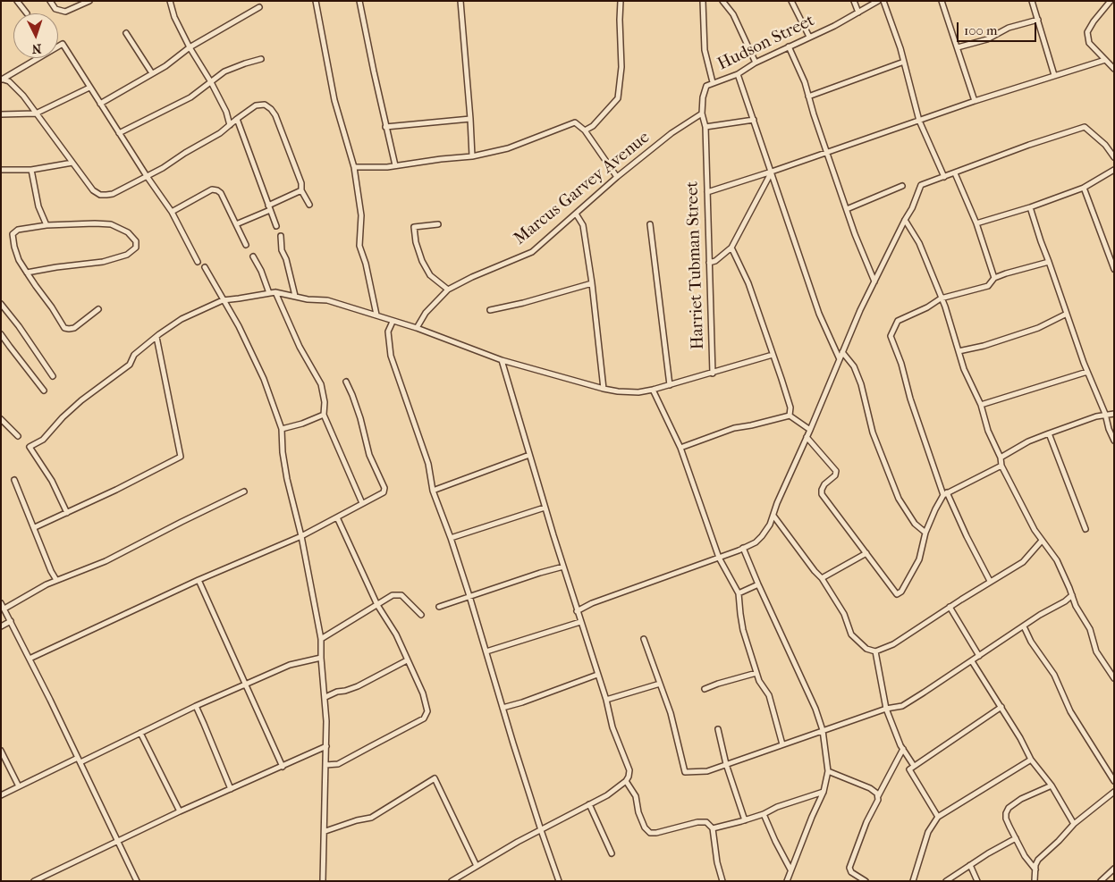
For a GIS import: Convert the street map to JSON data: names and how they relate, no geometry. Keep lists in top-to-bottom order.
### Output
{
  "streets": {
    "street": ["Hudson Street", "Marcus Garvey Avenue", "Harriet Tubman Street"]
  },
  "crossings": [
    ["Marcus Garvey Avenue", "Harriet Tubman Street"]
  ],
  "scale_bar": "100 m",
  "north": "bottom"
}
